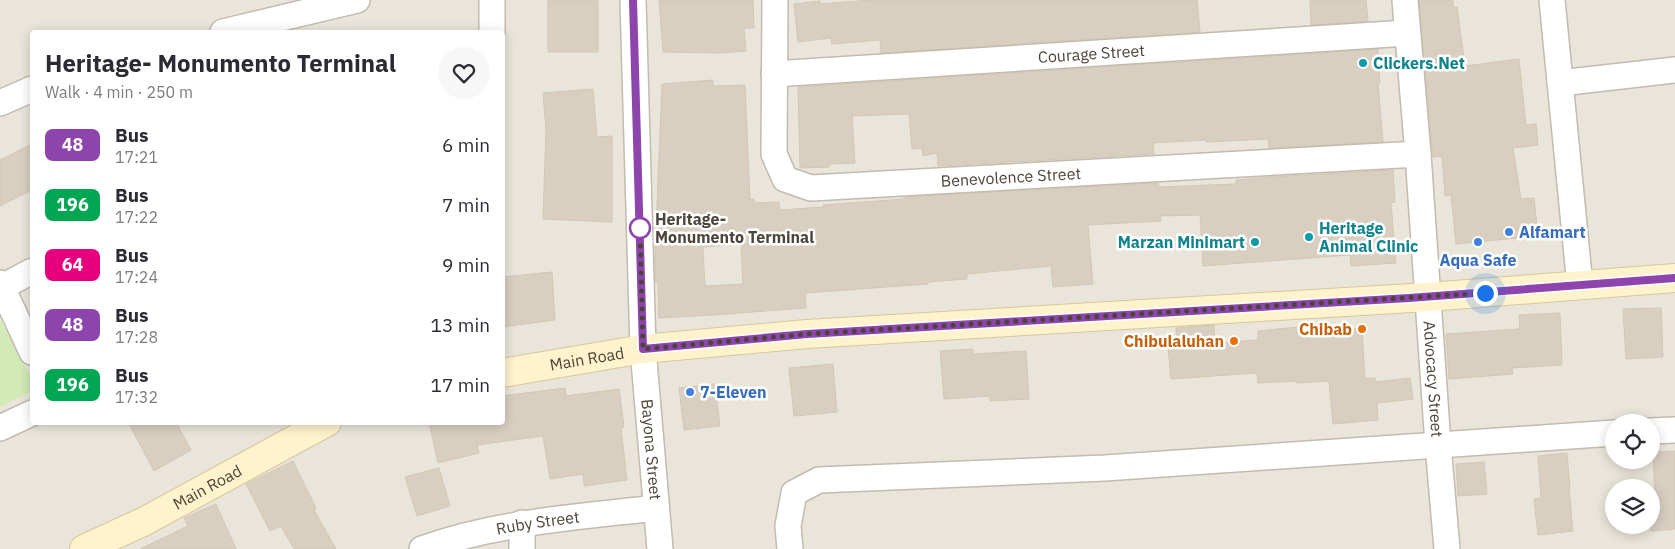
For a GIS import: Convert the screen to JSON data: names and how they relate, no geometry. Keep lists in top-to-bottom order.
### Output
{
  "streets": {
    "main road": ["Main Road"],
    "street": [
      "Courage Street",
      "Benevolence Street",
      "Advocacy Street",
      "Bayona Street",
      "Ruby Street"
    ]
  },
  "crossings": [
    ["Courage Street", "Benevolence Street"],
    ["Courage Street", "Advocacy Street"],
    ["Benevolence Street", "Advocacy Street"],
    ["Main Road", "Advocacy Street"],
    ["Main Road", "Bayona Street"],
    ["Bayona Street", "Ruby Street"]
  ],
  "places": [
    "Clickers.Net",
    "Heritage- Monumento Terminal",
    "Alfamart",
    "Heritage Animal Clinic",
    "Marzan Minimart",
    "Aqua Safe",
    "Chibab",
    "Chibulaluhan",
    "7-Eleven"
  ],
  "lines": ["bus line 48"],
  "page": {
    "heading": ["Heritage- Monumento Terminal", "Walk · 4 min · 250 m"],
    "list": [
      {
        "mark": "48",
        "name": "Bus",
        "note": "17:21",
        "value": "6 min"
      },
      {
        "mark": "196",
        "name": "Bus",
        "note": "17:22",
        "value": "7 min"
      },
      {
        "mark": "64",
        "name": "Bus",
        "note": "17:24",
        "value": "9 min"
      },
      {
        "mark": "48",
        "name": "Bus",
        "note": "17:28",
        "value": "13 min"
      },
      {
        "mark": "196",
        "name": "Bus",
        "note": "17:32",
        "value": "17 min"
      }
    ]
  }
}
